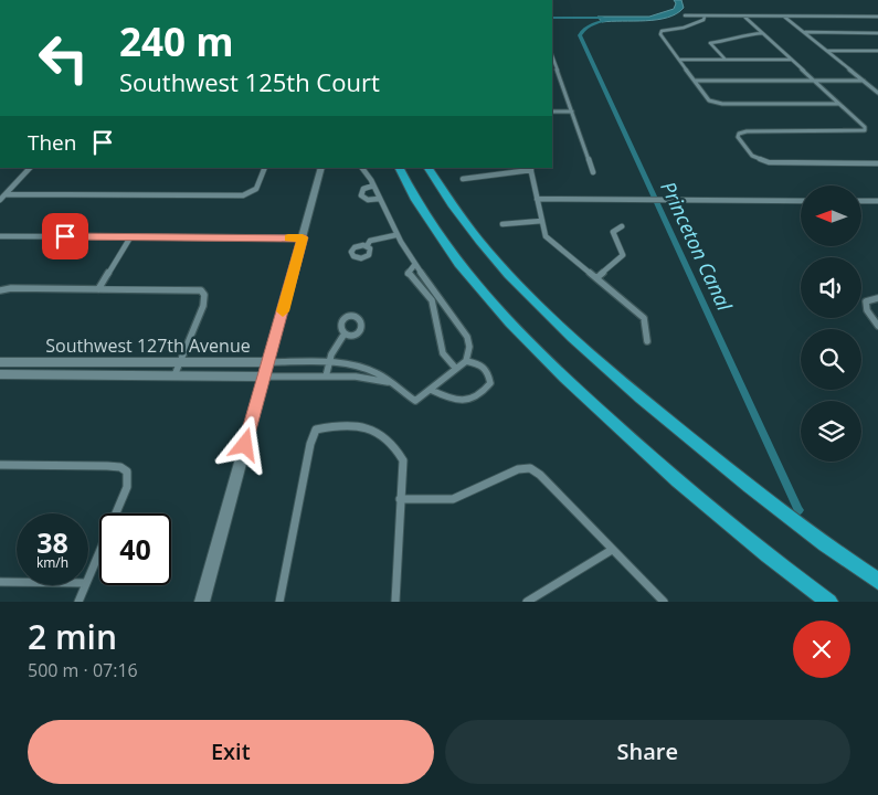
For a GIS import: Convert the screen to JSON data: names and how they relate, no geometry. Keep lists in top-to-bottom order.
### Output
{
  "streets": {
    "street": ["Southwest 127th Avenue"]
  },
  "water": ["Princeton Canal"],
  "north": "left",
  "page": {
    "turn": ["240 m", "Southwest 125th Court"],
    "then": "Then",
    "speed": "38 km/h",
    "limit": "40",
    "heading": ["2 min", "500 m · 07:16"],
    "buttons": ["Exit", "Share"]
  }
}
